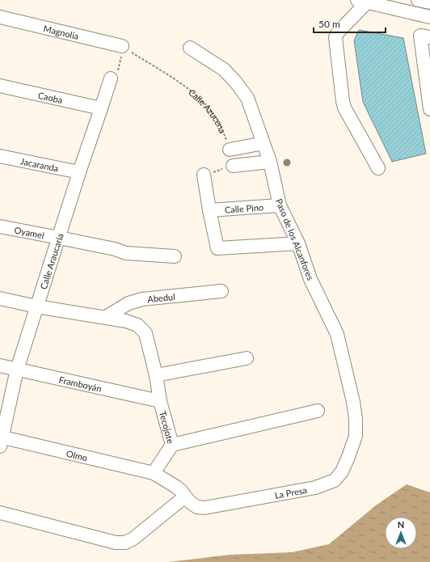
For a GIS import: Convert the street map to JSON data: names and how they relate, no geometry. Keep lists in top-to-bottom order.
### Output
{
  "streets": {
    "street": [
      "Magnolia",
      "Caoba",
      "Jacaranda",
      "Calle Pino",
      "Oyamel",
      "Paso de los Alcanfores",
      "Calle Araucaria",
      "Abedul",
      "Framboyán",
      "Tecojote",
      "Olmo",
      "La Presa"
    ],
    "path": ["Calle Azucena"]
  },
  "crossings": [
    ["Magnolia", "Calle Azucena"],
    ["Caoba", "Calle Araucaria"],
    ["Jacaranda", "Calle Araucaria"],
    ["Calle Pino", "Paso de los Alcanfores"],
    ["Oyamel", "Calle Araucaria"],
    ["Paso de los Alcanfores", "La Presa"],
    ["Calle Araucaria", "Framboyán"],
    ["Calle Araucaria", "Olmo"],
    ["Abedul", "Tecojote"],
    ["Framboyán", "Tecojote"],
    ["Tecojote", "Olmo"]
  ],
  "scale_bar": "50 m",
  "north": "top"
}
